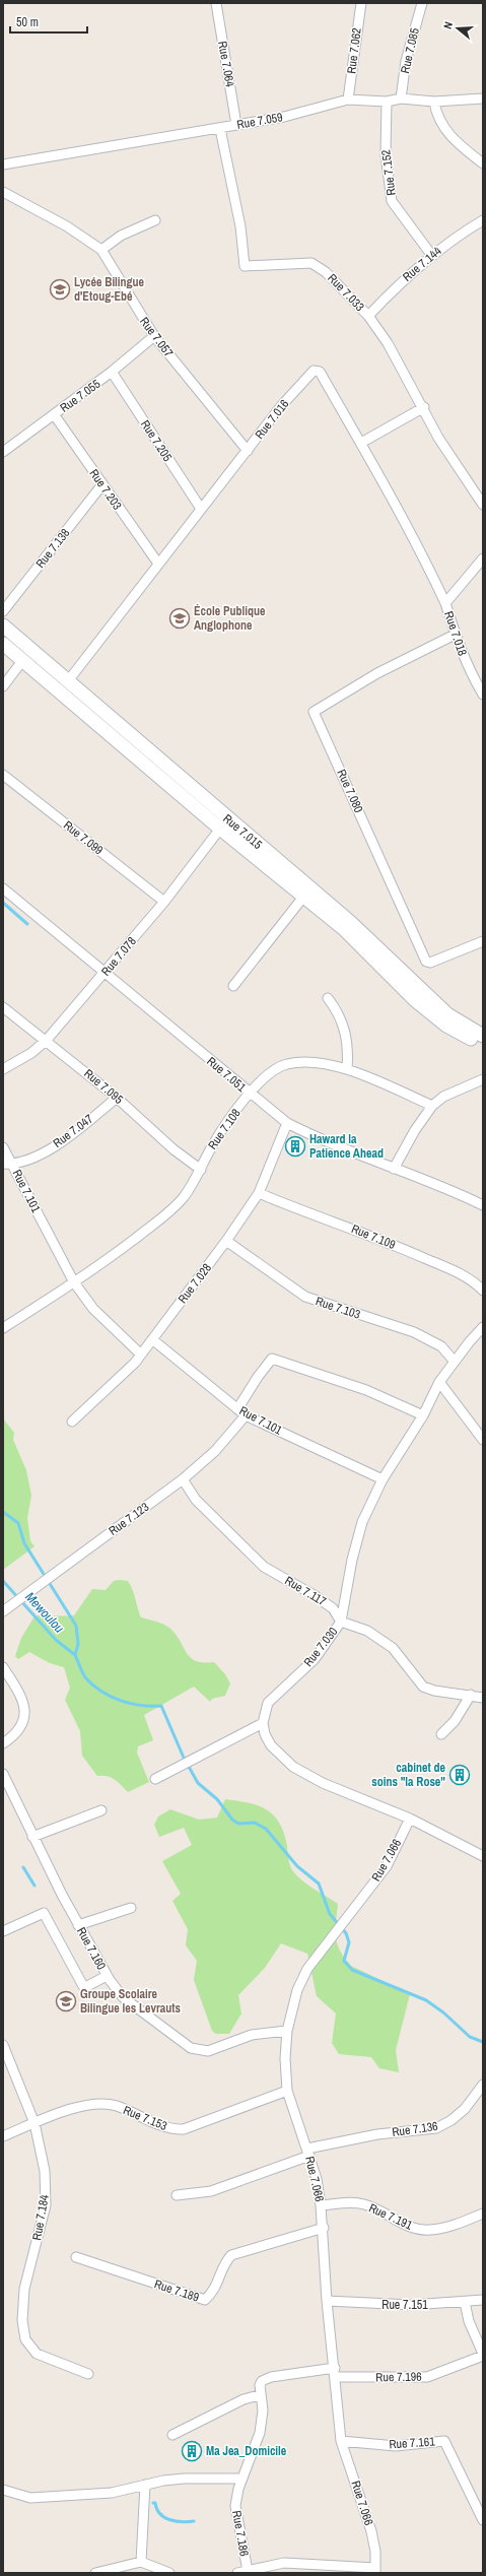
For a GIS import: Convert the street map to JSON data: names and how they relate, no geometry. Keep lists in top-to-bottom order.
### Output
{
  "streets": {
    "main road": ["Rue 7.015"],
    "street": [
      "Rue 7.062",
      "Rue 7.085",
      "Rue 7.064",
      "Rue 7.059",
      "Rue 7.152",
      "Rue 7.144",
      "Rue 7.033",
      "Rue 7.057",
      "Rue 7.055",
      "Rue 7.016",
      "Rue 7.205",
      "Rue 7.203",
      "Rue 7.138",
      "Rue 7.018",
      "Rue 7.080",
      "Rue 7.099",
      "Rue 7.078",
      "Rue 7.051",
      "Rue 7.095",
      "Rue 7.108",
      "Rue 7.047",
      "Rue 7.101",
      "Rue 7.109",
      "Rue 7.028",
      "Rue 7.103",
      "Rue 7.123",
      "Rue 7.117",
      "Rue 7.030",
      "Rue 7.066",
      "Rue 7.160",
      "Rue 7.153",
      "Rue 7.136",
      "Rue 7.191",
      "Rue 7.184",
      "Rue 7.189",
      "Rue 7.151",
      "Rue 7.196",
      "Rue 7.161",
      "Rue 7.186"
    ]
  },
  "crossings": [
    ["Rue 7.062", "Rue 7.059"],
    ["Rue 7.085", "Rue 7.059"],
    ["Rue 7.064", "Rue 7.059"],
    ["Rue 7.059", "Rue 7.152"],
    ["Rue 7.059", "Rue 7.033"],
    ["Rue 7.152", "Rue 7.144"],
    ["Rue 7.144", "Rue 7.033"],
    ["Rue 7.057", "Rue 7.055"],
    ["Rue 7.057", "Rue 7.016"],
    ["Rue 7.055", "Rue 7.205"],
    ["Rue 7.055", "Rue 7.203"],
    ["Rue 7.016", "Rue 7.205"],
    ["Rue 7.016", "Rue 7.203"],
    ["Rue 7.016", "Rue 7.018"],
    ["Rue 7.016", "Rue 7.015"],
    ["Rue 7.203", "Rue 7.138"],
    ["Rue 7.018", "Rue 7.080"],
    ["Rue 7.015", "Rue 7.078"],
    ["Rue 7.099", "Rue 7.078"],
    ["Rue 7.078", "Rue 7.051"],
    ["Rue 7.078", "Rue 7.095"],
    ["Rue 7.051", "Rue 7.108"],
    ["Rue 7.051", "Rue 7.028"],
    ["Rue 7.095", "Rue 7.108"],
    ["Rue 7.095", "Rue 7.047"],
    ["Rue 7.108", "Rue 7.101"],
    ["Rue 7.047", "Rue 7.101"],
    ["Rue 7.101", "Rue 7.028"],
    ["Rue 7.101", "Rue 7.123"],
    ["Rue 7.101", "Rue 7.030"],
    ["Rue 7.109", "Rue 7.028"],
    ["Rue 7.028", "Rue 7.103"],
    ["Rue 7.103", "Rue 7.030"],
    ["Rue 7.123", "Rue 7.117"],
    ["Rue 7.123", "Rue 7.030"],
    ["Rue 7.117", "Rue 7.030"],
    ["Rue 7.066", "Rue 7.160"],
    ["Rue 7.066", "Rue 7.153"],
    ["Rue 7.066", "Rue 7.136"],
    ["Rue 7.066", "Rue 7.191"],
    ["Rue 7.066", "Rue 7.189"],
    ["Rue 7.066", "Rue 7.151"],
    ["Rue 7.066", "Rue 7.196"],
    ["Rue 7.066", "Rue 7.161"],
    ["Rue 7.153", "Rue 7.184"]
  ],
  "water": ["Mewoulou"],
  "places": {
    "school or university": ["Lycée Bilingue d'Etoug-Ebé", "École Publique Anglophone", "Groupe Scolaire Bilingue les Levrauts"],
    "building": ["Haward la Patience Ahead", "cabinet de soins \"la Rose\"", "Ma Jea_Domicile"]
  },
  "scale_bar": "50 m",
  "north": "left"
}
